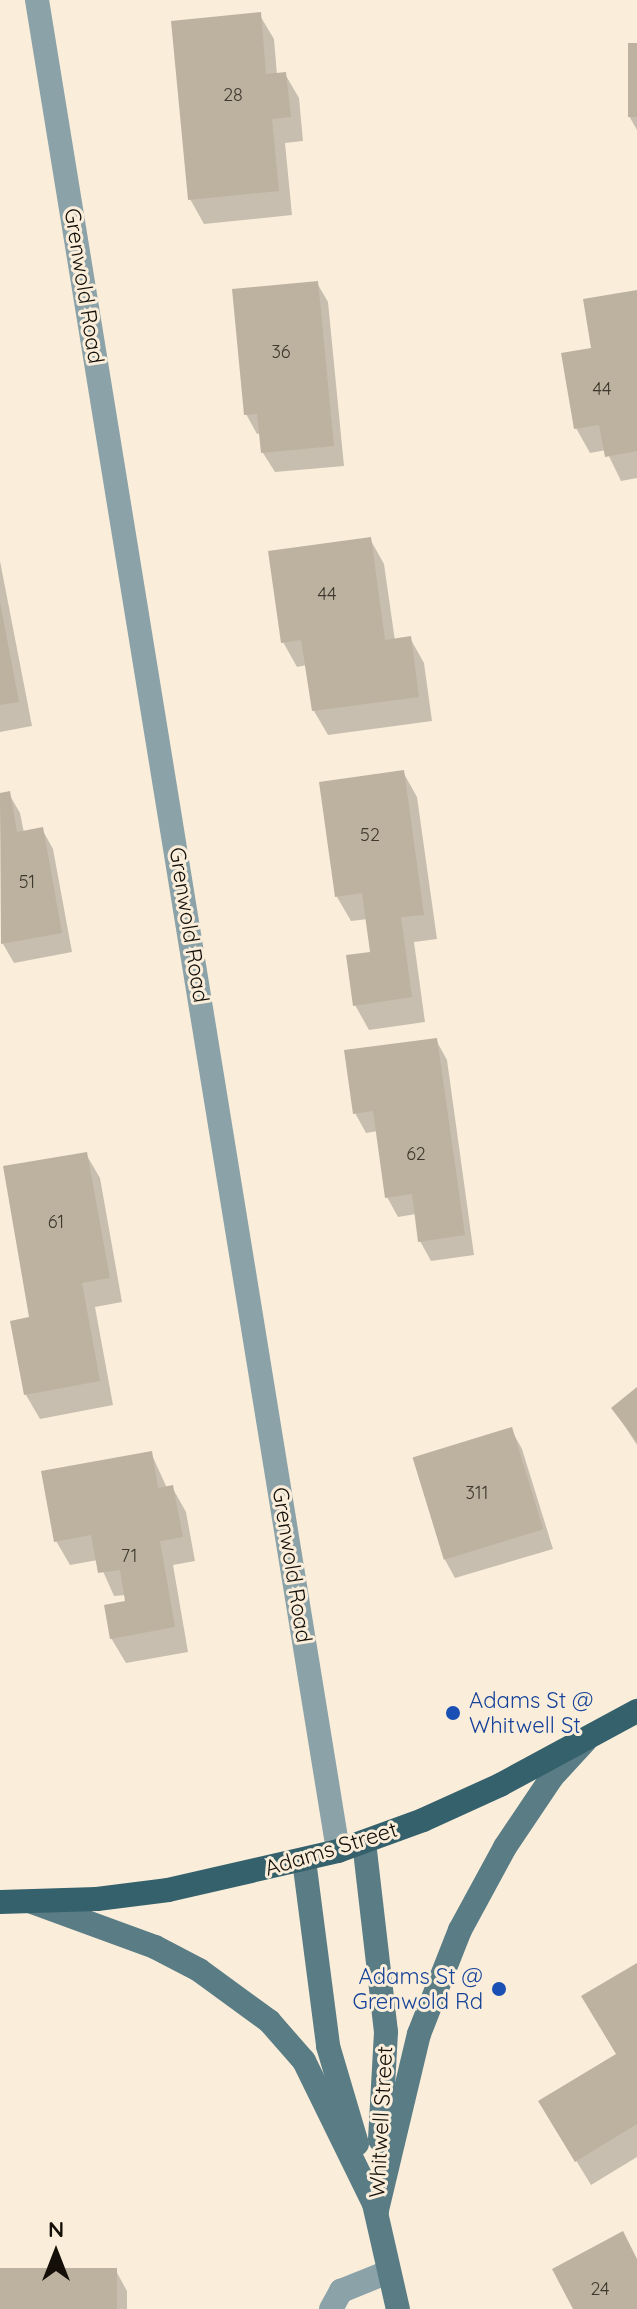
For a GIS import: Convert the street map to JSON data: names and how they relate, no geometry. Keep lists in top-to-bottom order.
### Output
{
  "streets": {
    "main road": ["Adams Street"],
    "street": ["Grenwold Road", "Whitwell Street"]
  },
  "crossings": [
    ["Grenwold Road", "Adams Street"],
    ["Adams Street", "Whitwell Street"]
  ],
  "places": ["Adams St @ Whitwell St", "Adams St @ Grenwold Rd"],
  "house_numbers": [
    "28",
    "36",
    "44",
    "44",
    "52",
    "51",
    "62",
    "61",
    "311",
    "71",
    "24"
  ],
  "north": "top"
}
